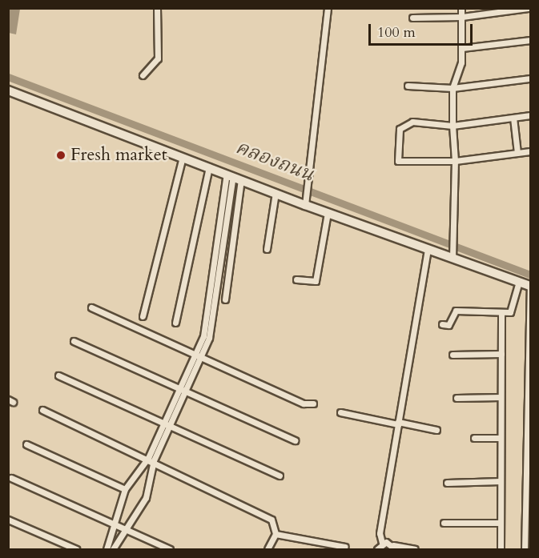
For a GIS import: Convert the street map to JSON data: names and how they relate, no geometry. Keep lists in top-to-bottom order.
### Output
{
  "water": ["คลองถนน"],
  "places": ["Fresh market"],
  "scale_bar": "100 m"
}
